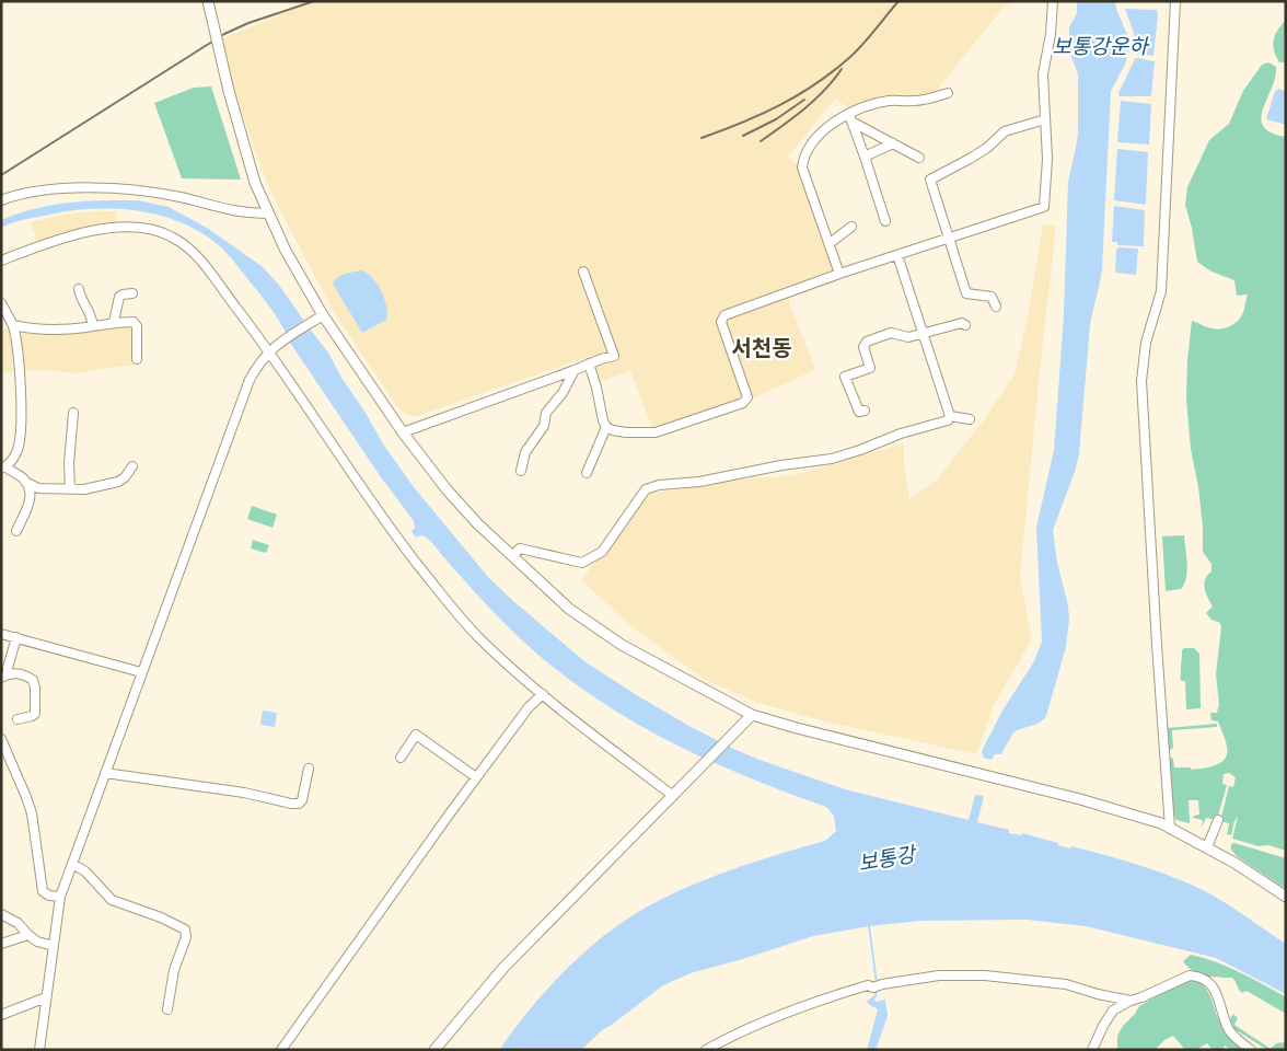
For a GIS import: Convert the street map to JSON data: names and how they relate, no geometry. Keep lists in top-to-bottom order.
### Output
{
  "districts": ["서천동"],
  "water": ["보통강운하", "보통강"]
}
